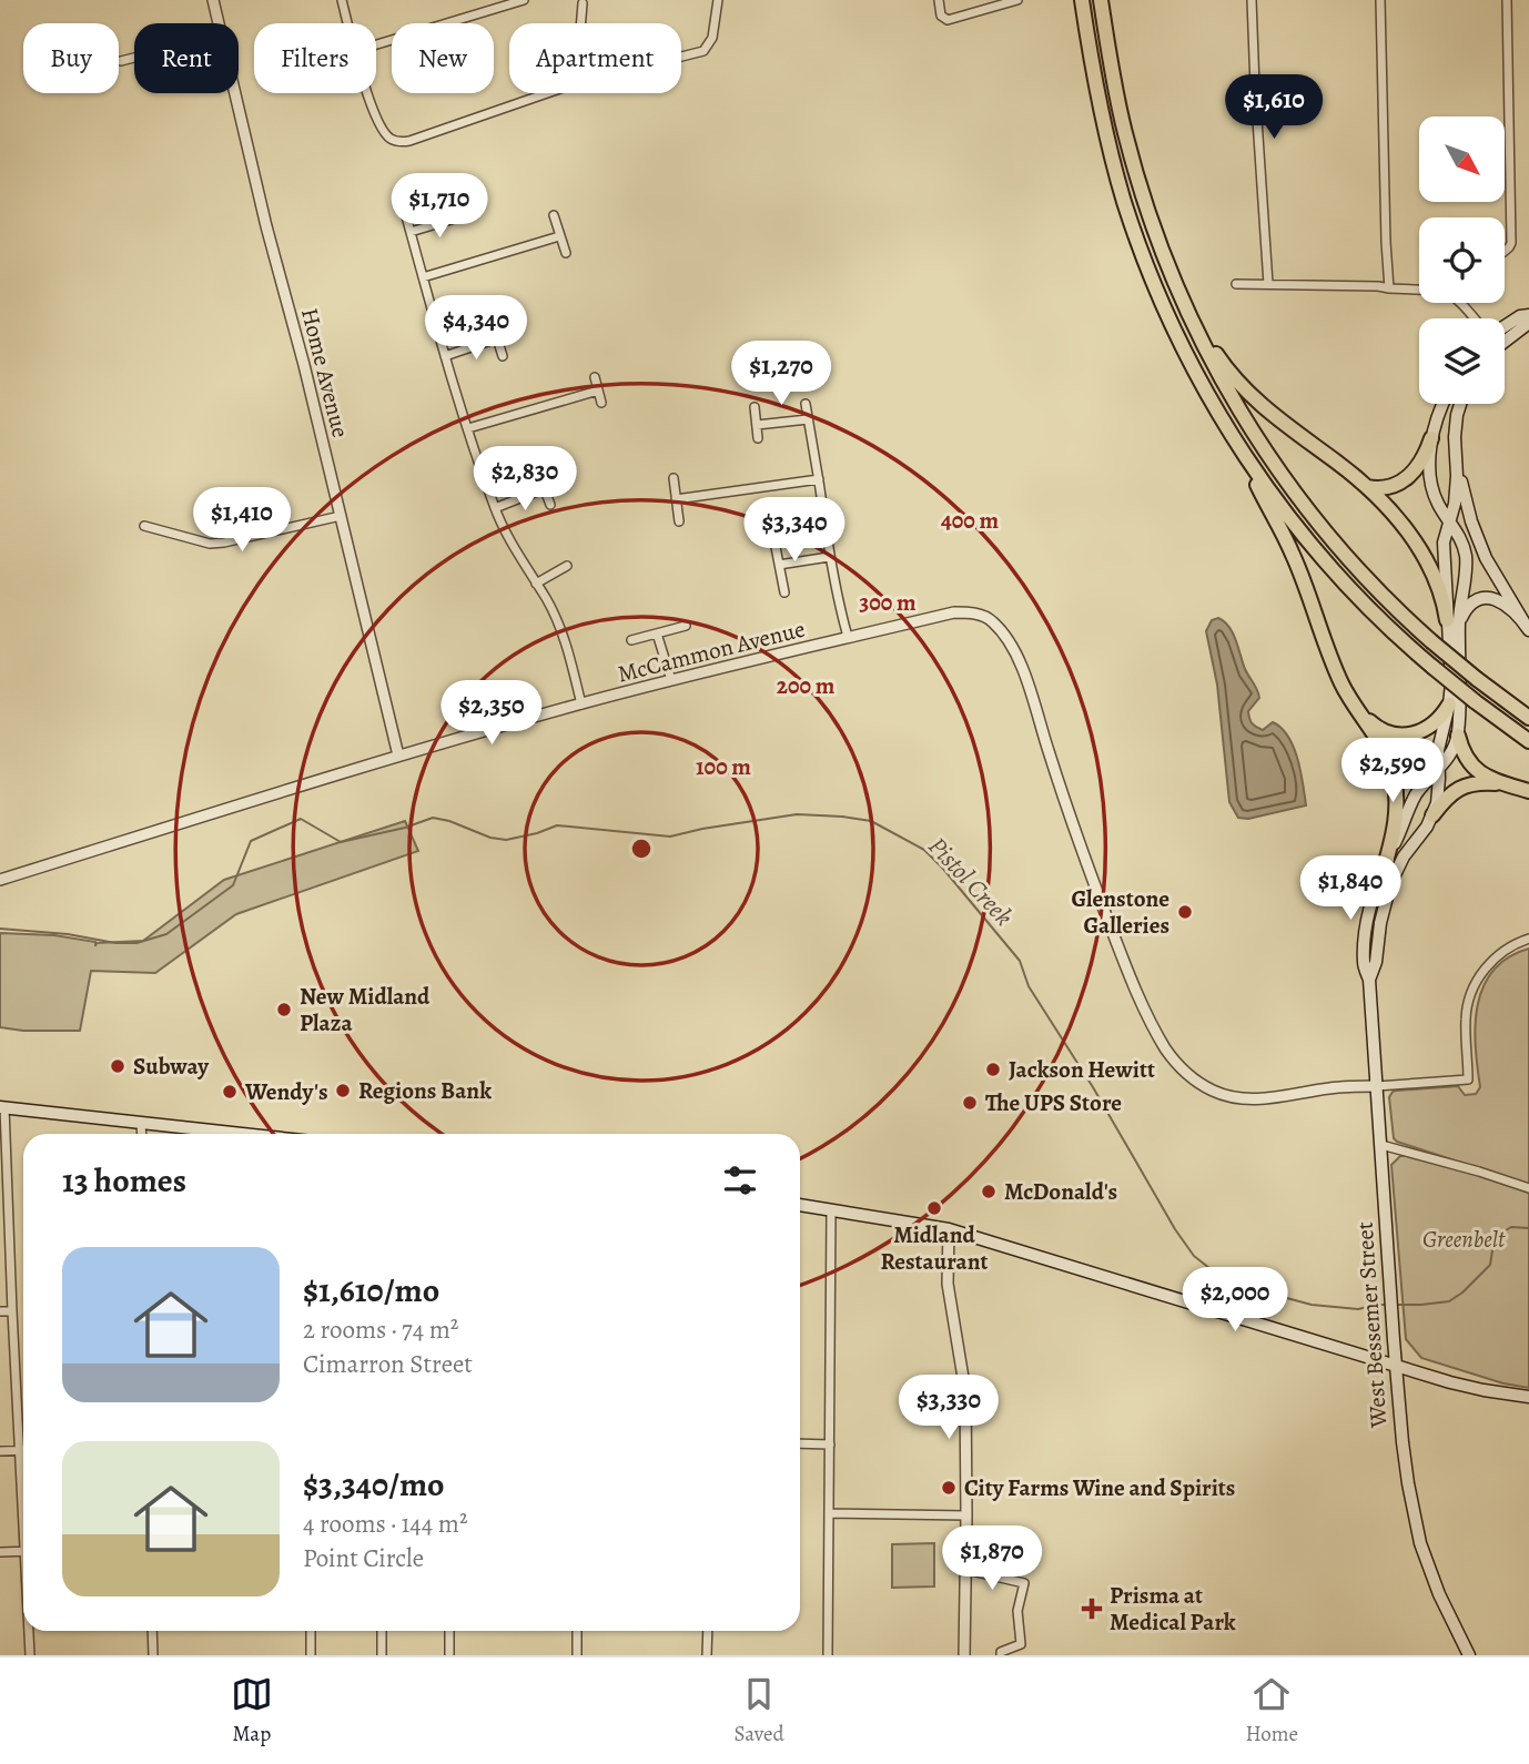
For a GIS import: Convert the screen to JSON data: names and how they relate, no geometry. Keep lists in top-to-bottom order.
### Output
{
  "streets": {
    "main road": ["West Bessemer Street"],
    "street": ["Home Avenue", "McCammon Avenue"]
  },
  "crossings": [
    ["Home Avenue", "McCammon Avenue"],
    ["McCammon Avenue", "West Bessemer Street"]
  ],
  "water": ["Pistol Creek"],
  "parks": ["Greenbelt"],
  "places": {
    "other": [
      "Glenstone Galleries",
      "New Midland Plaza",
      "Subway",
      "Jackson Hewitt",
      "Regions Bank",
      "Wendy's",
      "The UPS Store",
      "McDonald's",
      "Midland Restaurant",
      "City Farms Wine and Spirits"
    ],
    "health": ["Prisma at Medical Park"]
  },
  "north": "bottom right",
  "page": {
    "chip": [
      "Buy",
      "Rent",
      "Filters",
      "New",
      "Apartment"
    ],
    "price": [
      "$1,610",
      "$1,710",
      "$4,340",
      "$1,270",
      "$2,830",
      "$1,410",
      "$3,340",
      "$2,350",
      "$2,590",
      "$1,840",
      "$2,000",
      "$3,330",
      "$1,870"
    ],
    "heading": "13 homes",
    "list": [
      {
        "name": "$1,610/mo",
        "note": "2 rooms · 74 m² · Cimarron Street"
      },
      {
        "name": "$3,340/mo",
        "note": "4 rooms · 144 m² · Point Circle"
      }
    ],
    "tabs": ["Map", "Saved", "Home"]
  },
  "rings": [
    "400 m",
    "300 m",
    "200 m",
    "100 m"
  ]
}
